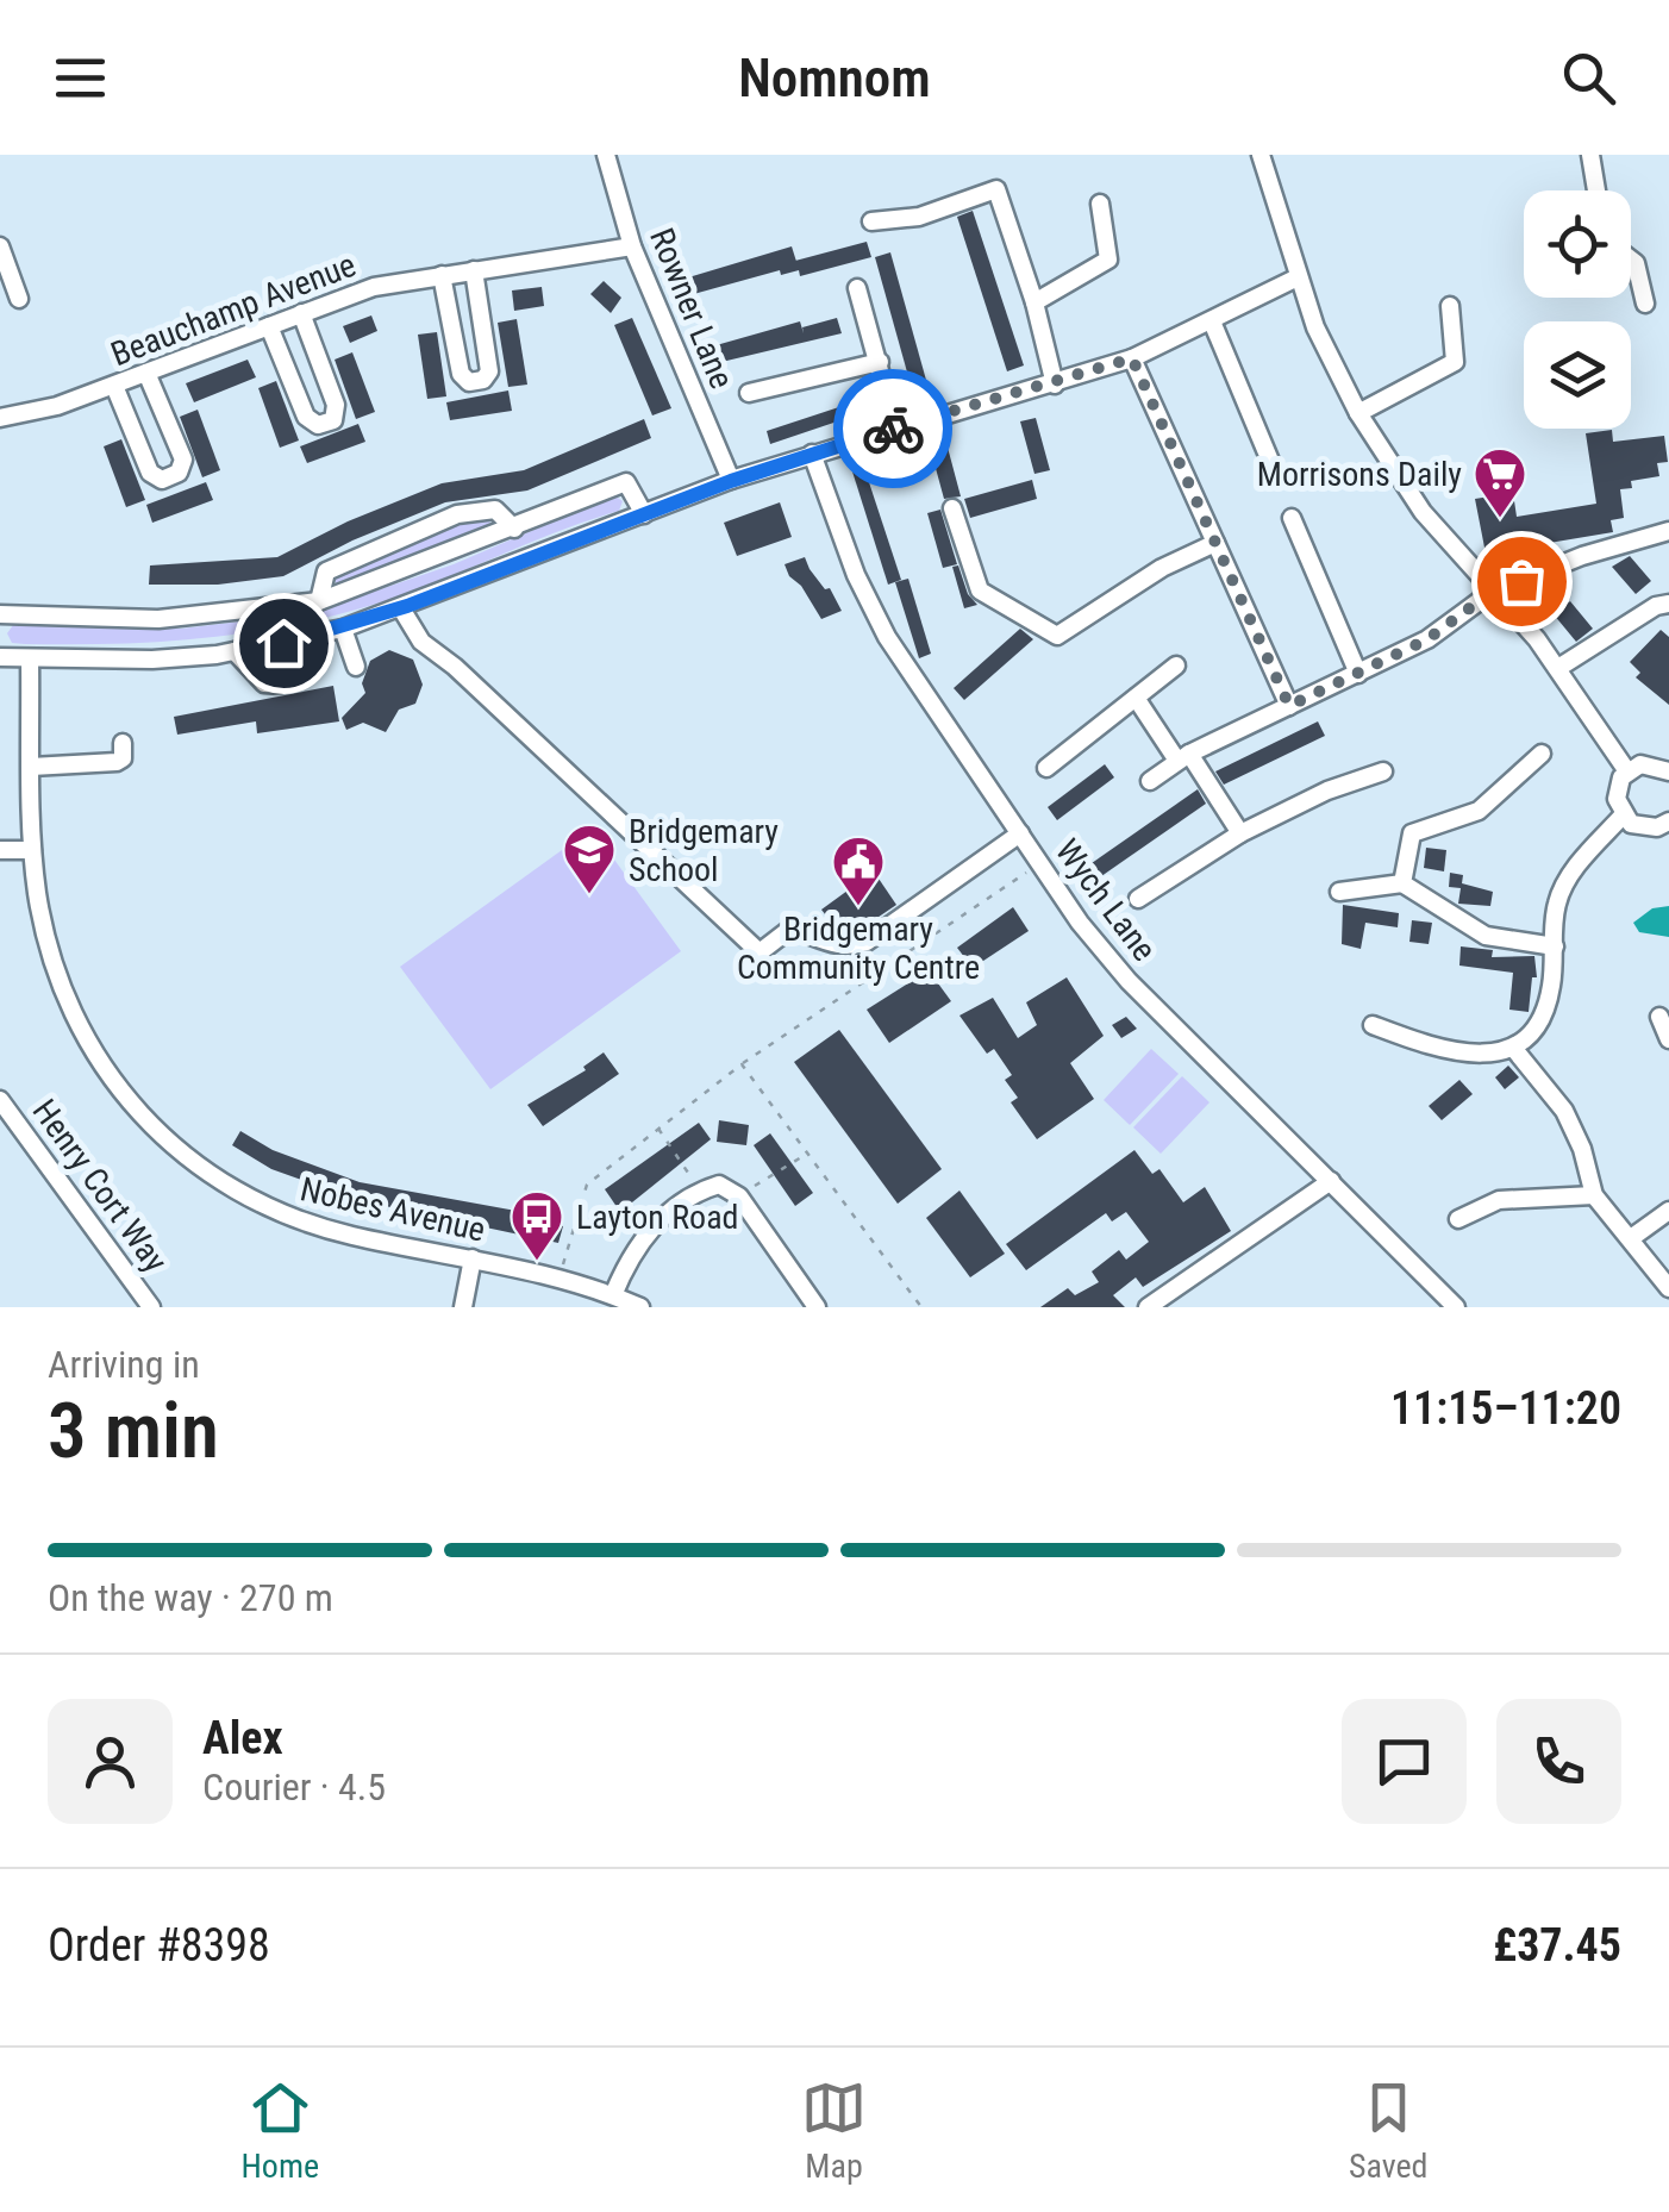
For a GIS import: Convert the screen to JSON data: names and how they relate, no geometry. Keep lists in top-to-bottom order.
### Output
{
  "streets": {
    "street": [
      "Rowner Lane",
      "Beauchamp Avenue",
      "Wych Lane",
      "Henry Cort Way",
      "Nobes Avenue"
    ]
  },
  "crossings": [
    ["Rowner Lane", "Beauchamp Avenue"]
  ],
  "places": {
    "supermarket": ["Morrisons Daily"],
    "school or university": ["Bridgemary School"],
    "public building": ["Bridgemary Community Centre"],
    "bus stop": ["Layton Road"]
  },
  "page": {
    "header": "Nomnom",
    "heading": ["3 min", "Arriving in", "11:15–11:20"],
    "panel": [
      "Alex",
      "Courier · 4.5",
      "Order #8398",
      "£37.45"
    ],
    "bar": "On the way · 270 m",
    "tabs": ["Home", "Map", "Saved"]
  }
}
